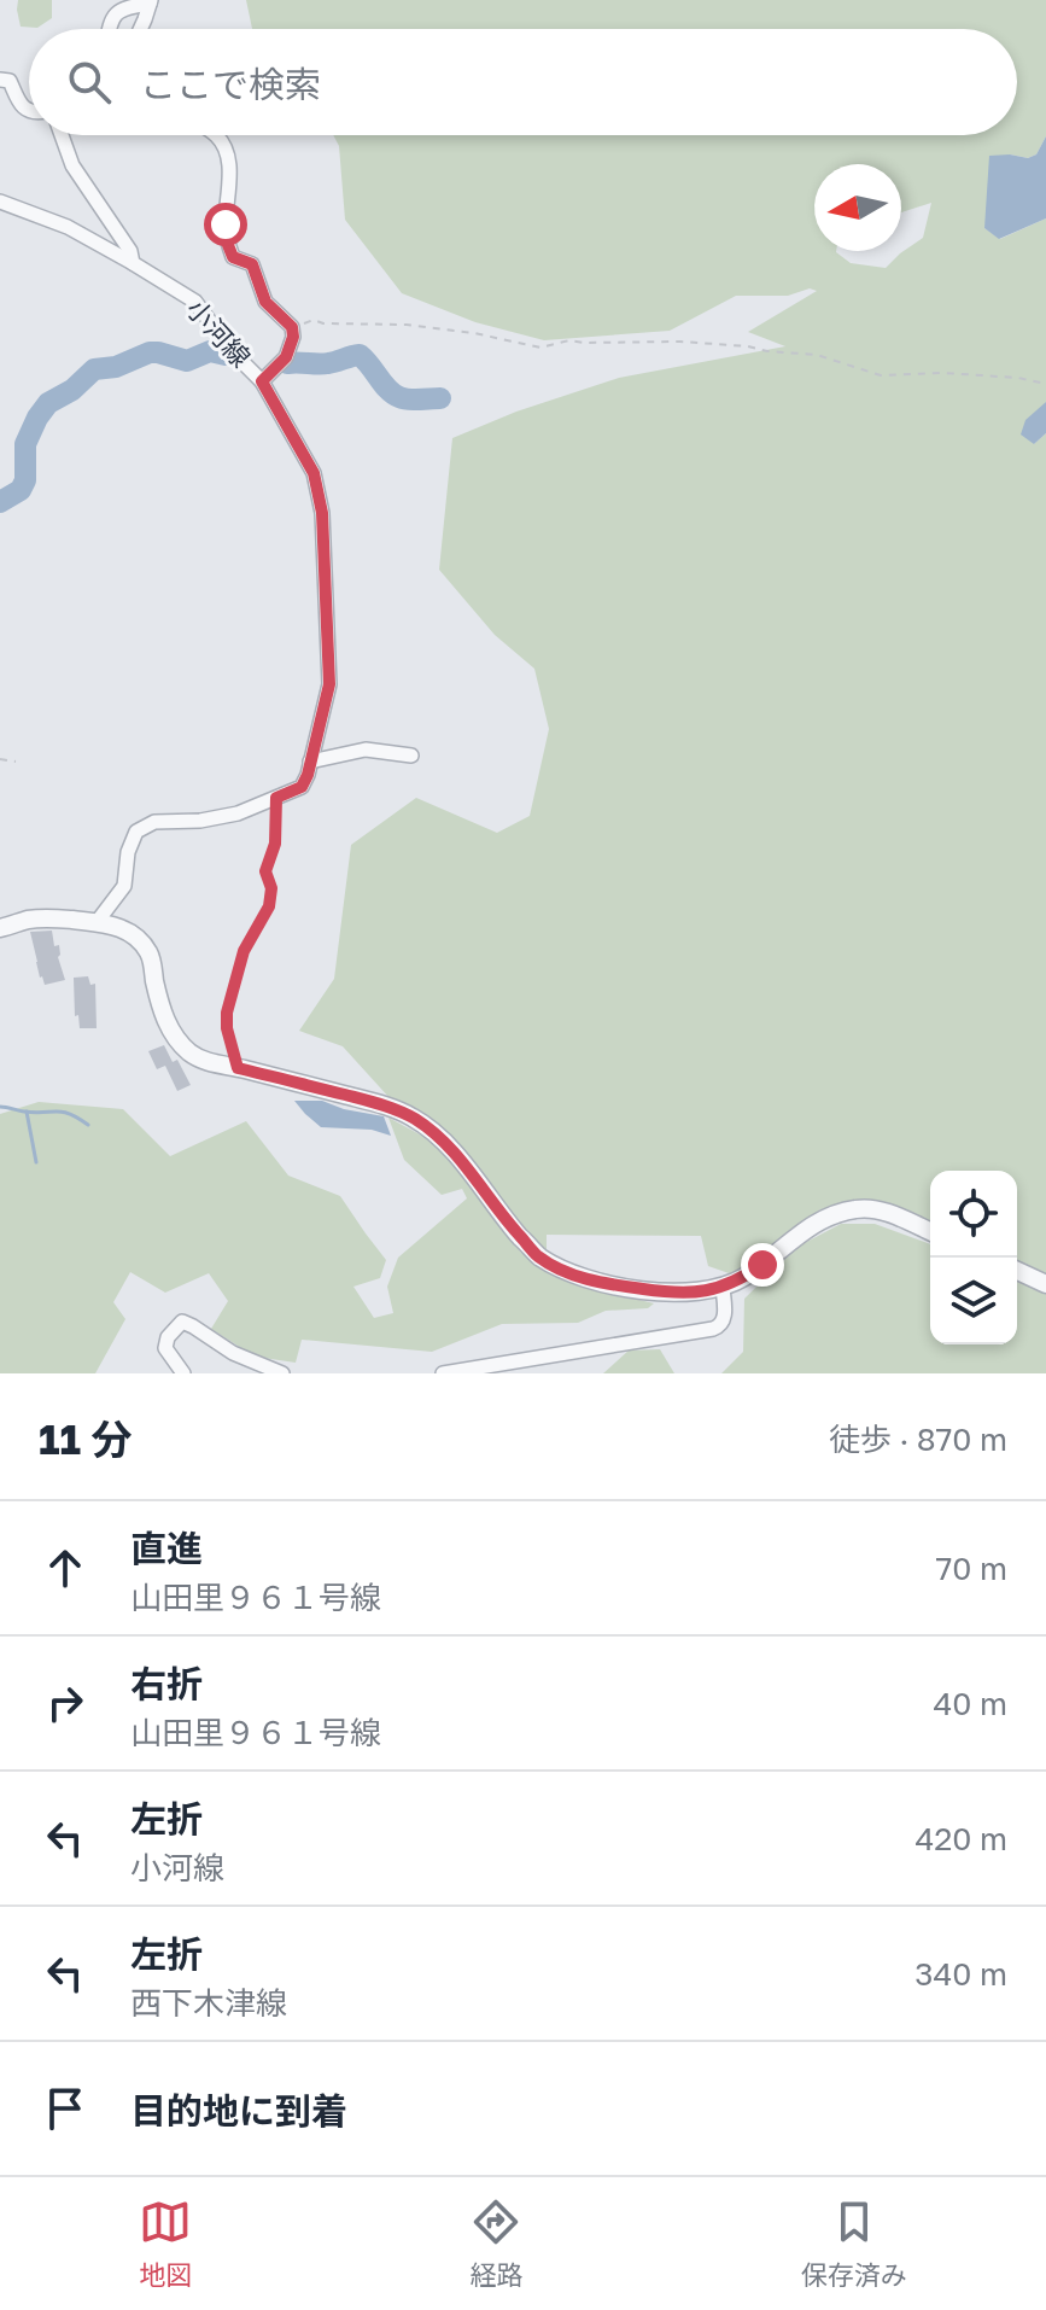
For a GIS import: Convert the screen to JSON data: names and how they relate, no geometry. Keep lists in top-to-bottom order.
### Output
{
  "streets": {
    "street": ["小河線"]
  },
  "north": "left",
  "page": {
    "search": "ここで検索",
    "heading": ["11 分", "徒歩 · 870 m"],
    "list": [
      ["直進", "山田里９６１号線", "70 m"],
      ["右折", "山田里９６１号線", "40 m"],
      ["左折", "小河線", "420 m"],
      ["左折", "西下木津線", "340 m"],
      "目的地に到着"
    ],
    "nav": ["地図", "経路", "保存済み"]
  }
}
